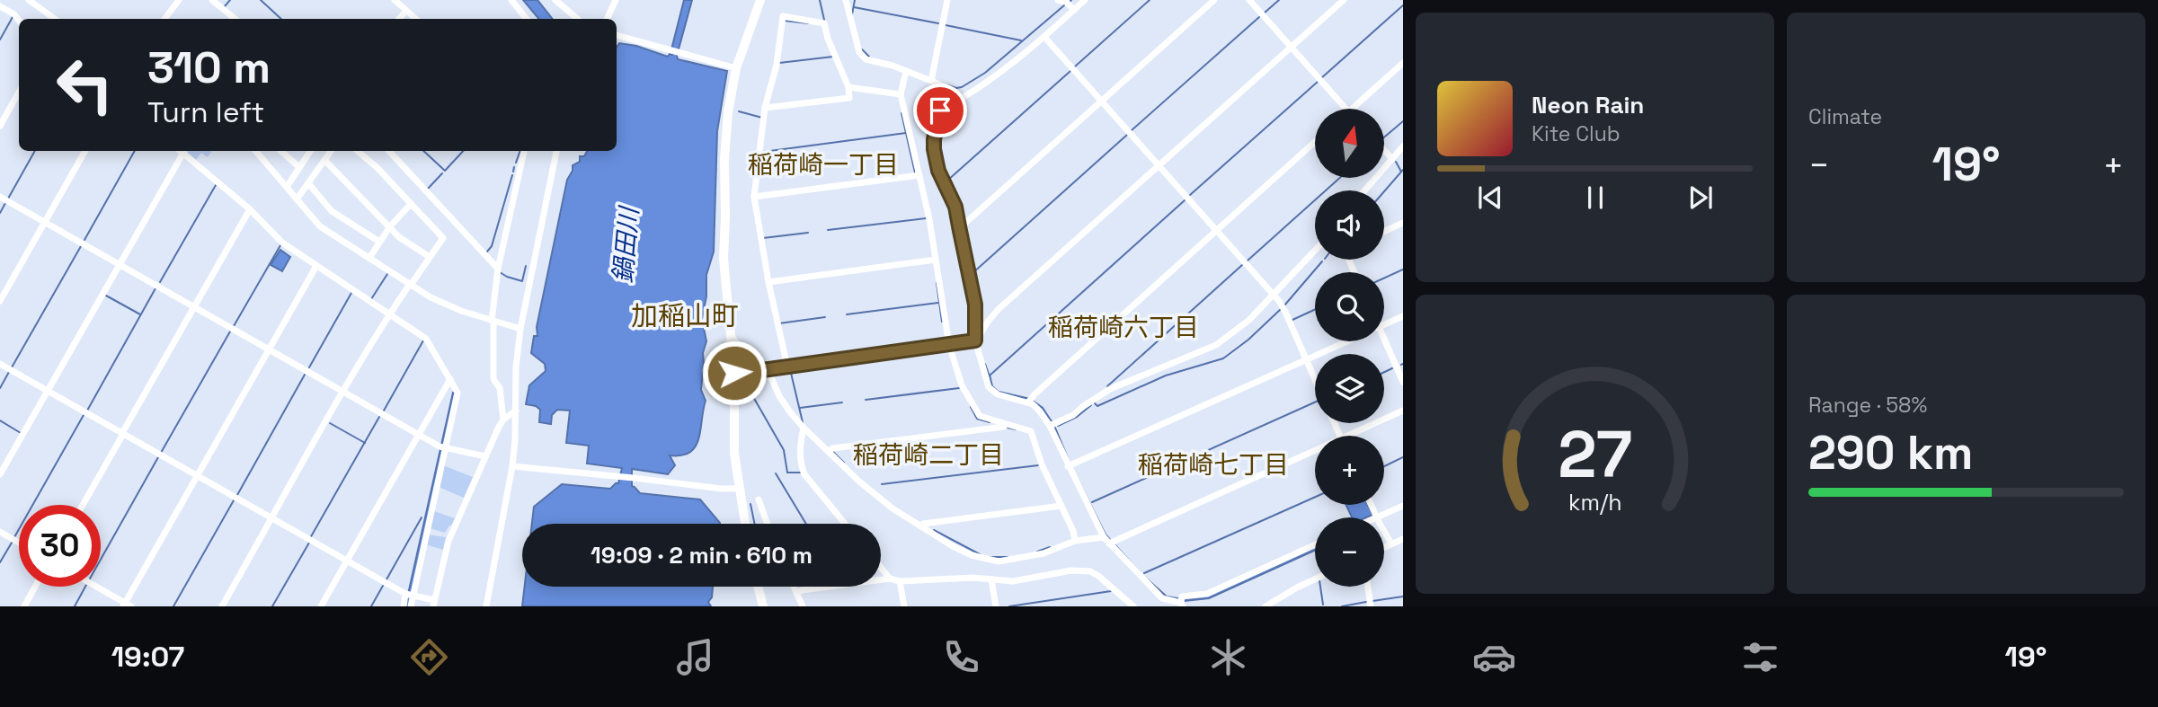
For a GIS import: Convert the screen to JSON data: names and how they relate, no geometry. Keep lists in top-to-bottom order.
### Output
{
  "districts": [
    "稲荷崎一丁目",
    "加稲山町",
    "稲荷崎六丁目",
    "稲荷崎二丁目",
    "稲荷崎七丁目"
  ],
  "water": ["鍋田川"],
  "north": "top",
  "page": {
    "tile": [
      "Climate",
      ["Range · 58%", "290 km"]
    ],
    "turn": ["310 m", "Turn left"],
    "song": ["Neon Rain", "Kite Club"],
    "map_buttons": ["+", "−"],
    "heat": ["−", "19°", "+"],
    "limit": "30",
    "trip": "19:09 · 2 min · 610 m",
    "tabs": ["19:07", "19°"],
    "gauge": ["27", "km/h"]
  }
}
